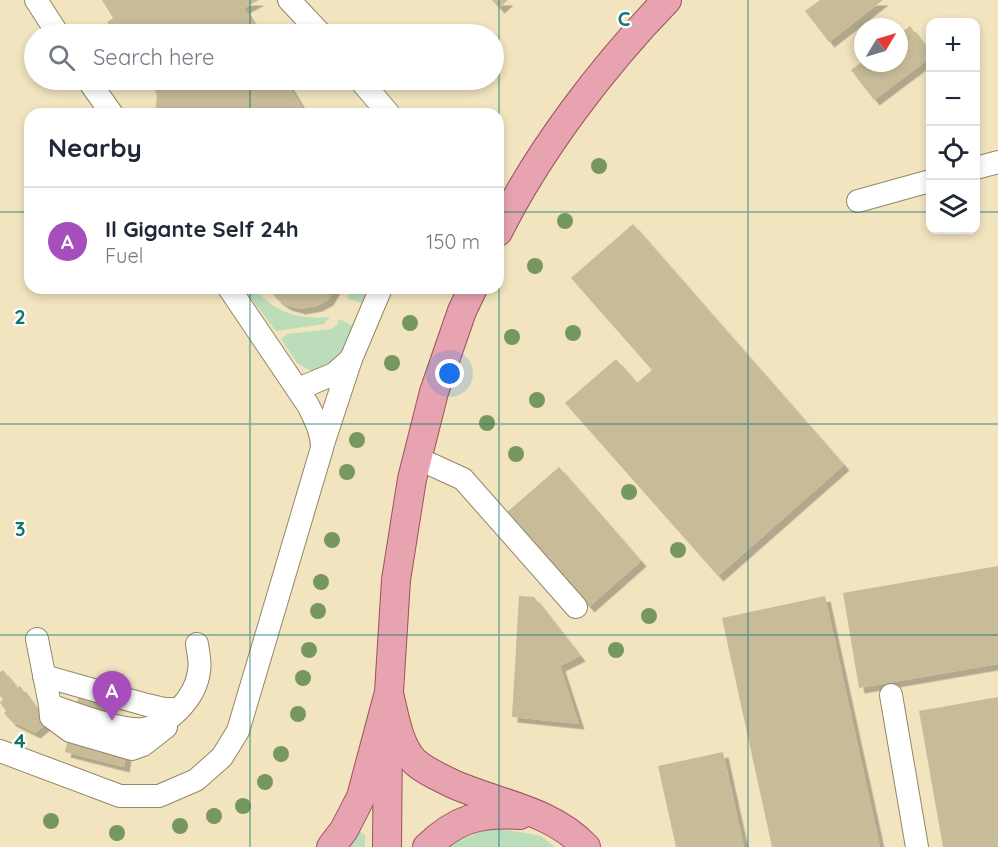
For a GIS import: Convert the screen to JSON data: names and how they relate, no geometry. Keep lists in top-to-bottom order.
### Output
{
  "north": "top right",
  "page": {
    "map_buttons": ["+", "−"],
    "search": "Search here",
    "heading": "Nearby",
    "list": [
      {
        "mark": "A",
        "name": "Il Gigante Self 24h",
        "note": "Fuel",
        "value": "150 m"
      }
    ],
    "pins": "A"
  },
  "grid": {
    "columns": ["C"],
    "rows": ["2", "3", "4"]
  }
}
